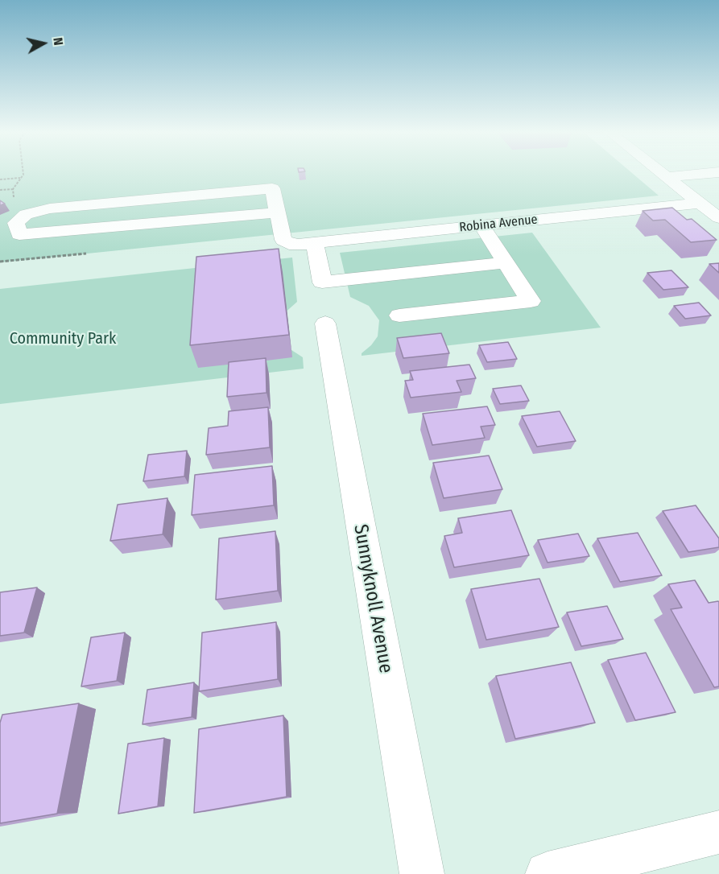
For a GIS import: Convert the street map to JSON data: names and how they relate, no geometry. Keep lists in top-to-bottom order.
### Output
{
  "streets": {
    "street": ["Robina Avenue", "Sunnyknoll Avenue"]
  },
  "parks": ["Community Park"],
  "north": "right"
}
